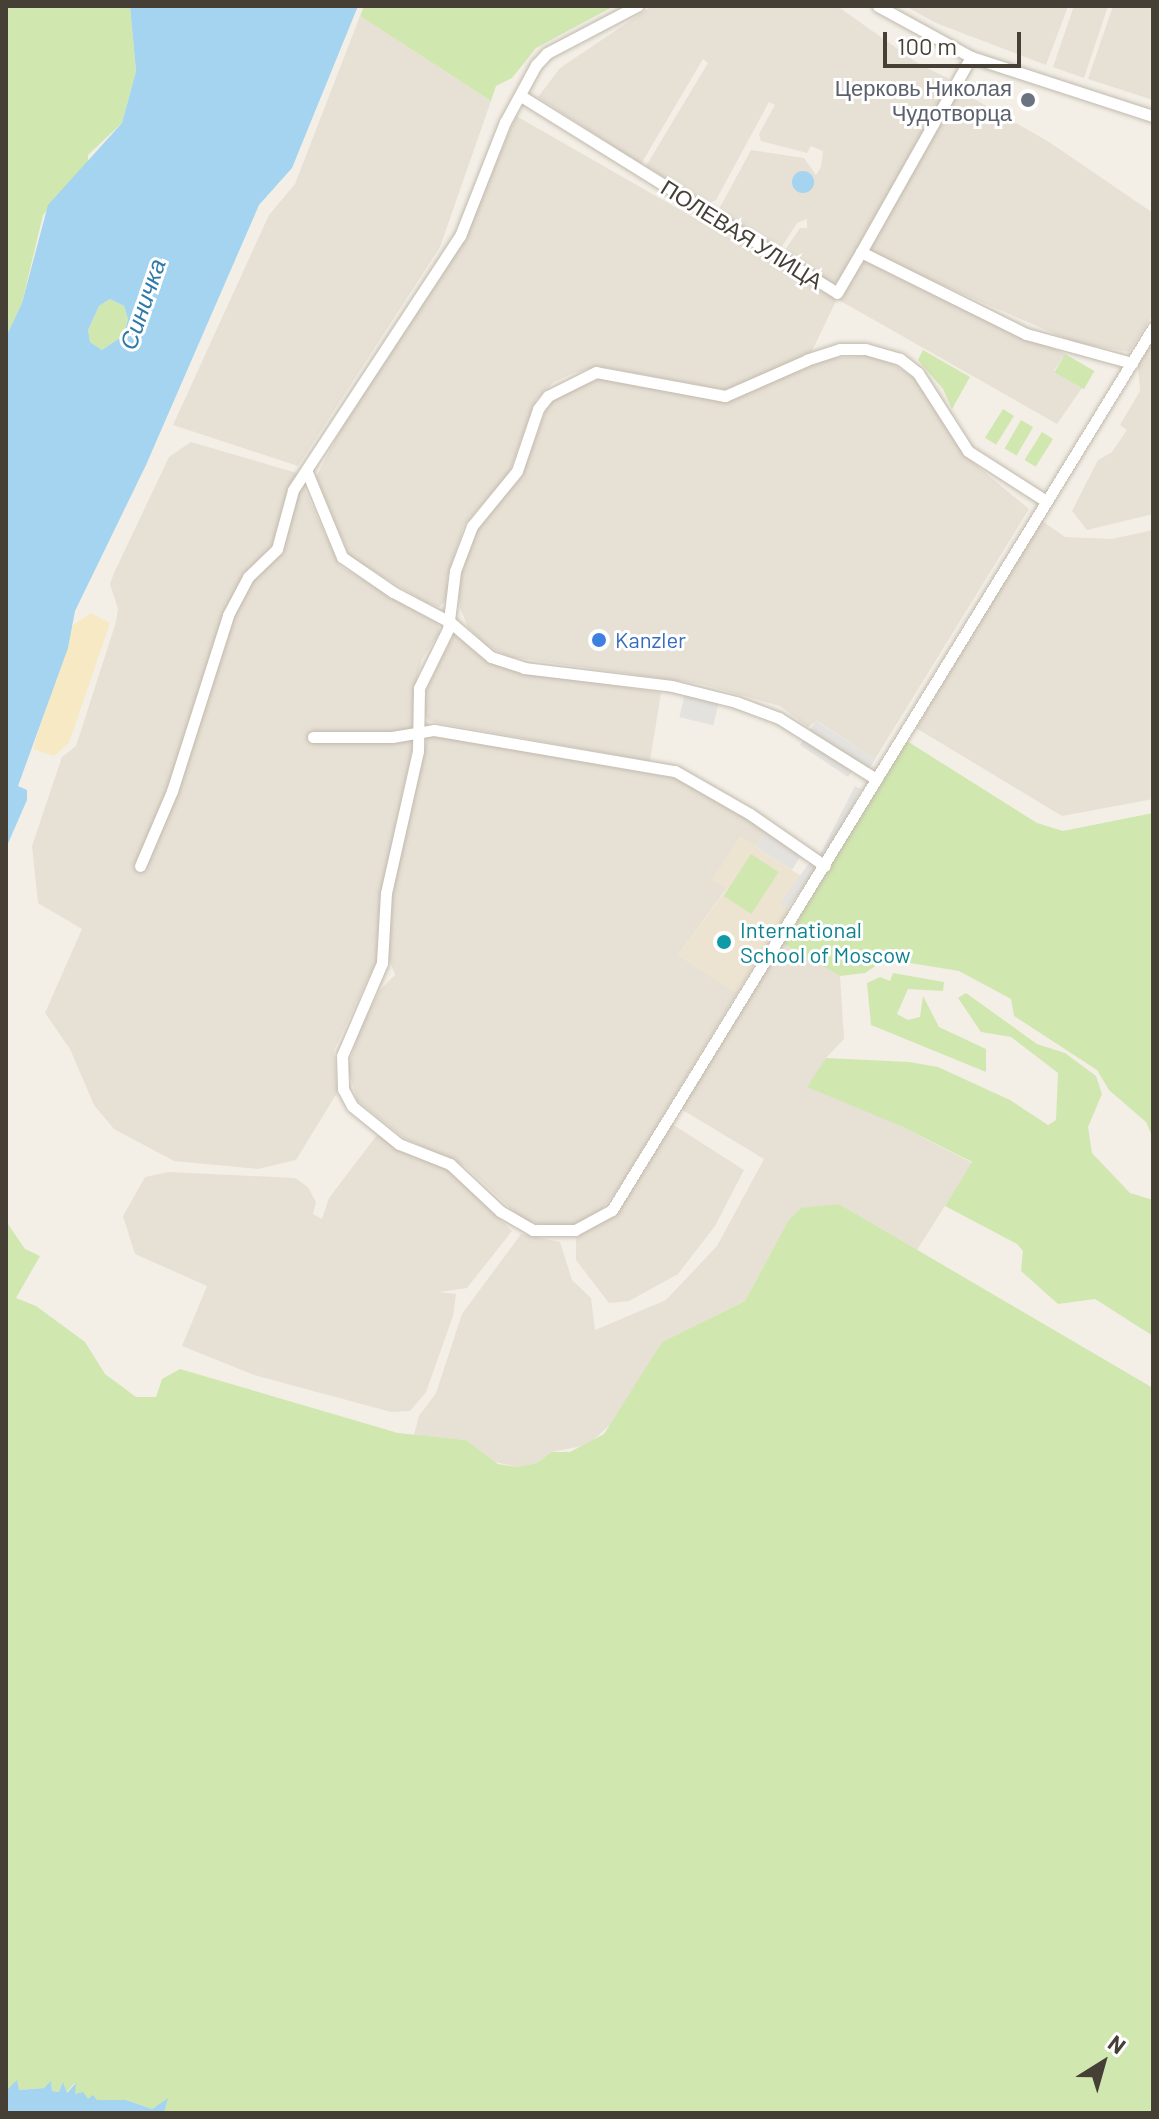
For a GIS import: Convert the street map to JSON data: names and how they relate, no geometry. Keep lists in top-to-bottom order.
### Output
{
  "streets": {
    "street": ["ПОЛЕВАЯ УЛИЦА"]
  },
  "water": ["Синичка"],
  "places": ["Церковь Николая Чудотворца", "Kanzler", "International School of Moscow"],
  "scale_bar": "100 m",
  "north": "top right"
}
